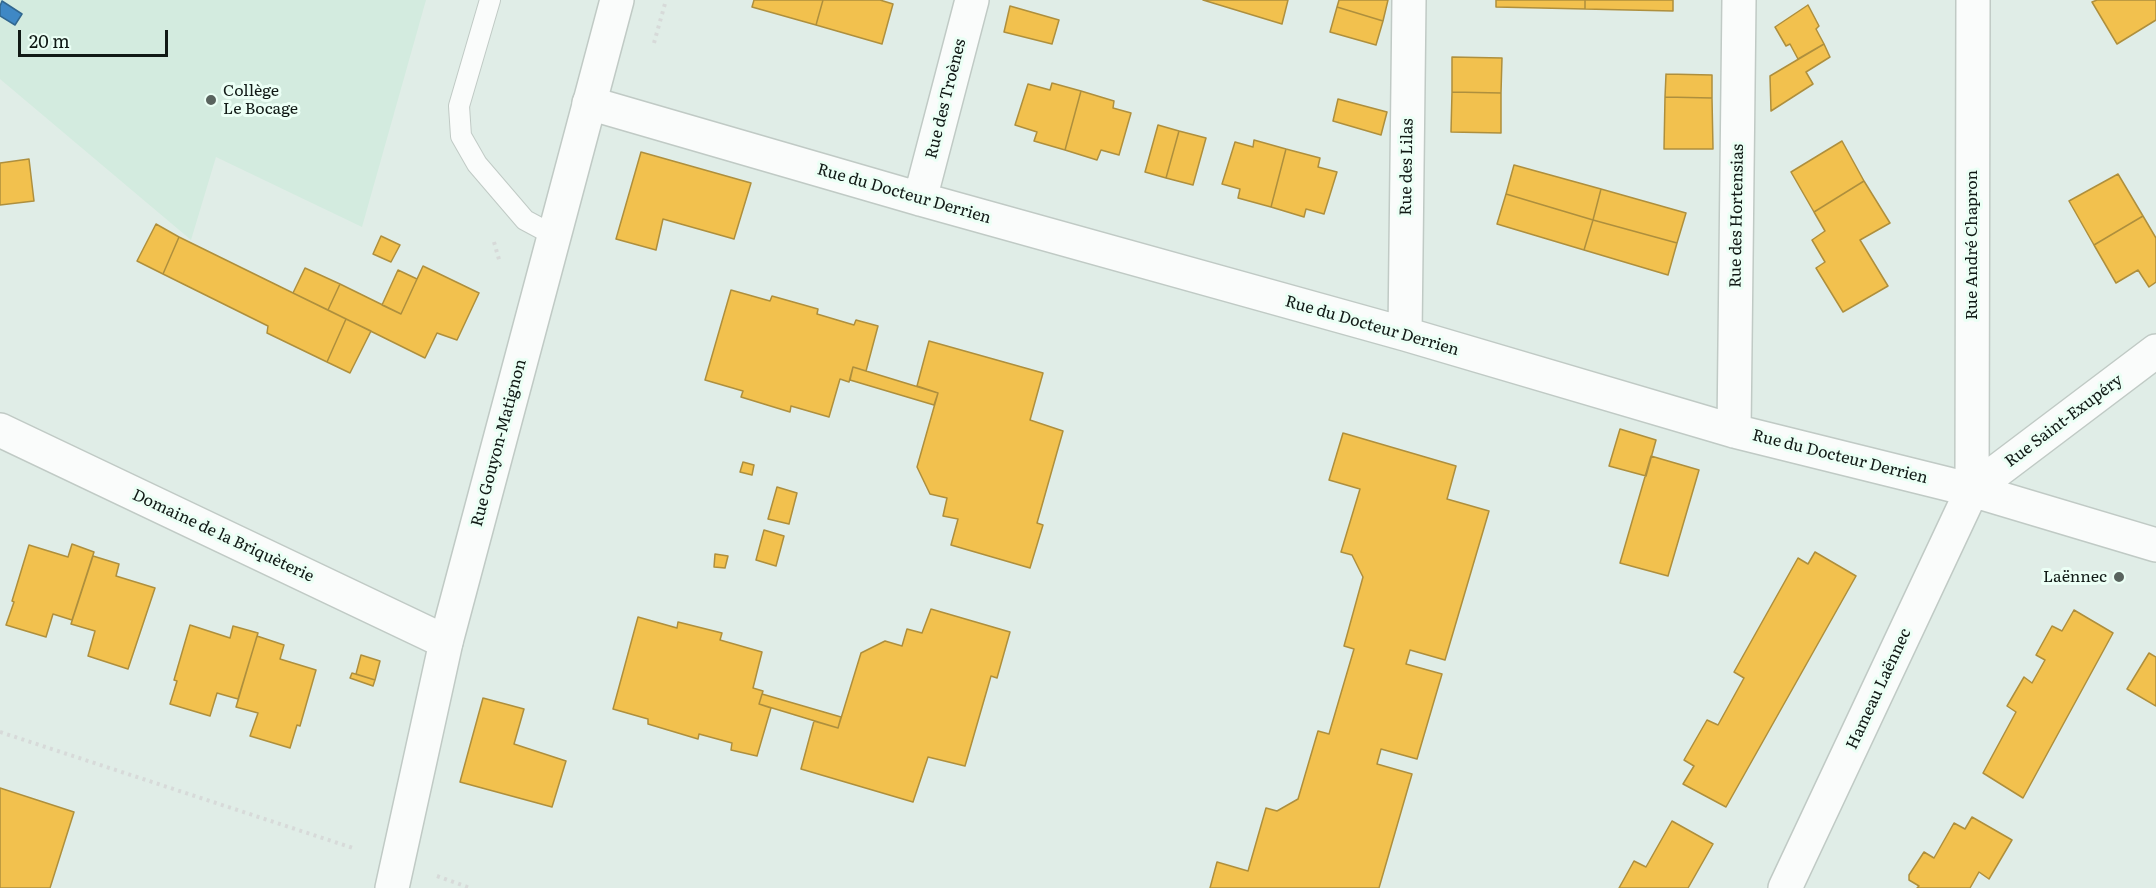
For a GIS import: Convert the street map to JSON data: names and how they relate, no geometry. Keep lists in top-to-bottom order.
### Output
{
  "streets": {
    "street": [
      "Rue des Troènes",
      "Rue des Lilas",
      "Rue du Docteur Derrien",
      "Rue des Hortensias",
      "Rue André Chapron",
      "Rue Saint-Exupéry",
      "Rue Gouyon-Matignon",
      "Domaine de la Briquèterie",
      "Hameau Laënnec"
    ]
  },
  "crossings": [
    ["Rue des Troènes", "Rue du Docteur Derrien"],
    ["Rue des Lilas", "Rue du Docteur Derrien"],
    ["Rue du Docteur Derrien", "Rue des Hortensias"],
    ["Rue du Docteur Derrien", "Rue André Chapron"],
    ["Rue du Docteur Derrien", "Rue Saint-Exupéry"],
    ["Rue du Docteur Derrien", "Rue Gouyon-Matignon"],
    ["Rue du Docteur Derrien", "Hameau Laënnec"],
    ["Rue André Chapron", "Rue Saint-Exupéry"],
    ["Rue André Chapron", "Hameau Laënnec"],
    ["Rue Saint-Exupéry", "Hameau Laënnec"],
    ["Rue Gouyon-Matignon", "Domaine de la Briquèterie"]
  ],
  "places": ["Collège Le Bocage", "Laënnec"],
  "scale_bar": "20 m"
}
